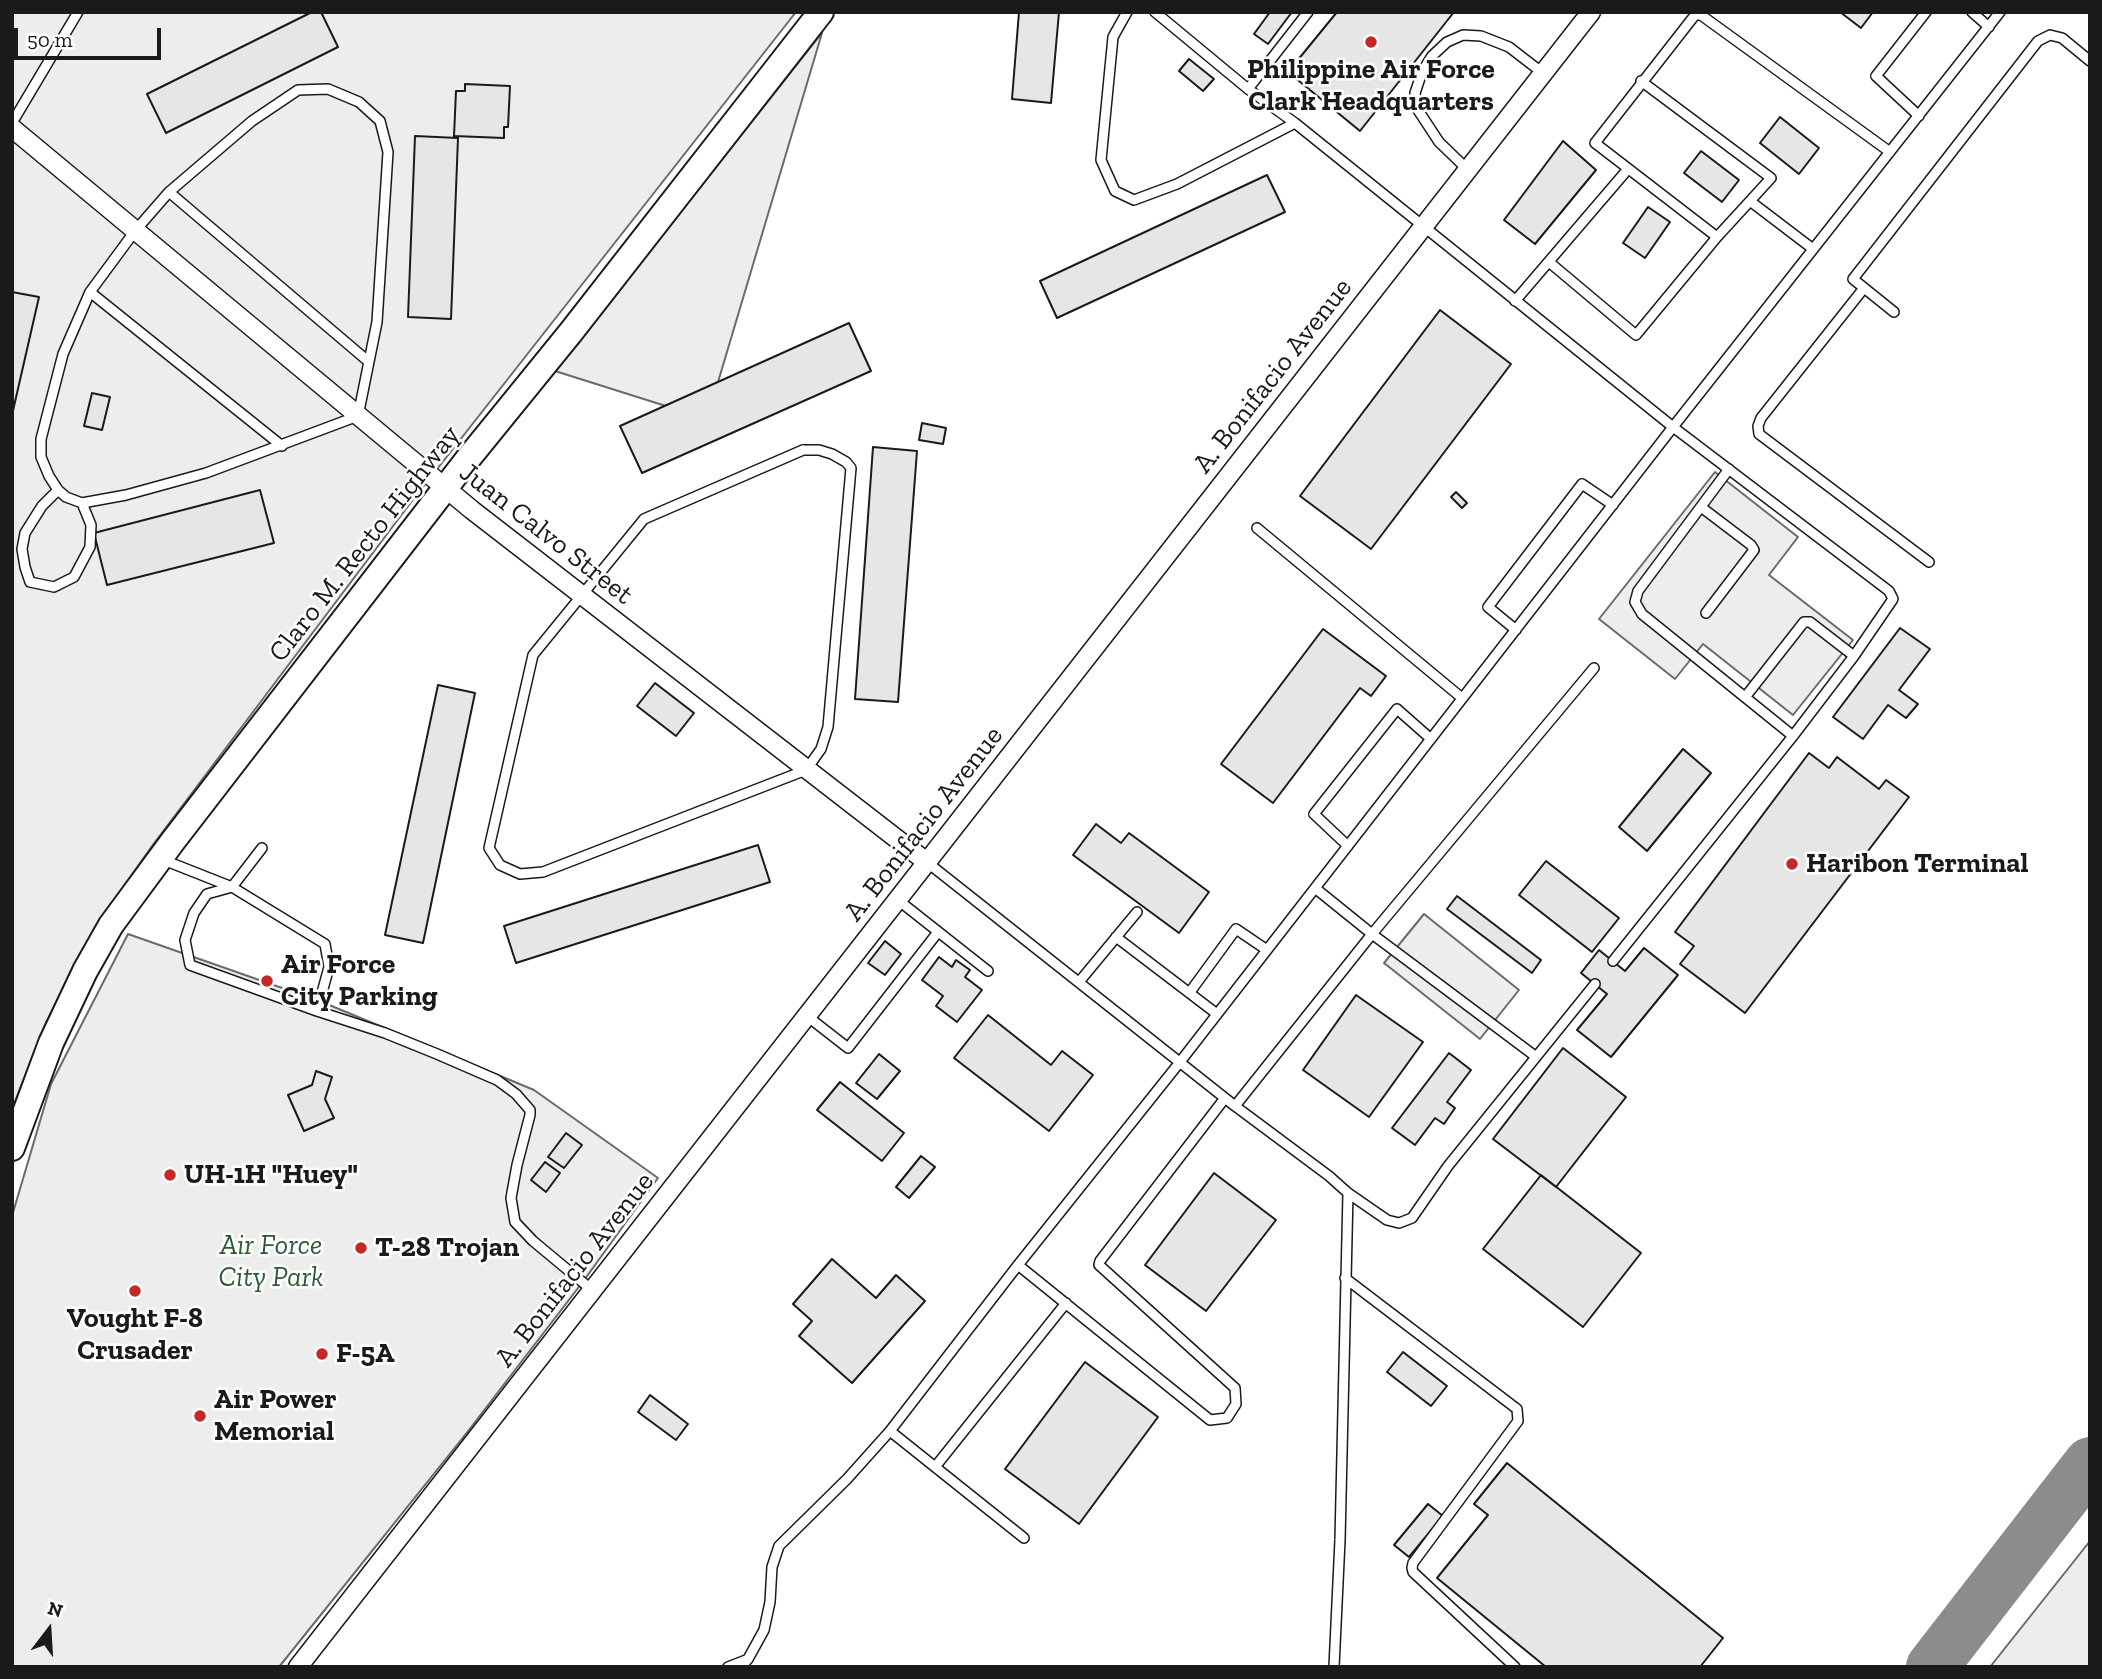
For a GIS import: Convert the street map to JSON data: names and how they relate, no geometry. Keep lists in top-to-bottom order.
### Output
{
  "streets": {
    "main road": ["Claro M. Recto Highway"],
    "street": ["A. Bonifacio Avenue", "Juan Calvo Street"]
  },
  "crossings": [
    ["A. Bonifacio Avenue", "Juan Calvo Street"],
    ["Juan Calvo Street", "Claro M. Recto Highway"]
  ],
  "parks": ["Air Force City Park"],
  "places": [
    "Philippine Air Force Clark Headquarters",
    "Haribon Terminal",
    "Air Force City Parking",
    "UH-1H \"Huey\"",
    "T-28 Trojan",
    "Vought F-8 Crusader",
    "F-5A",
    "Air Power Memorial"
  ],
  "scale_bar": "50 m",
  "north": "top"
}
